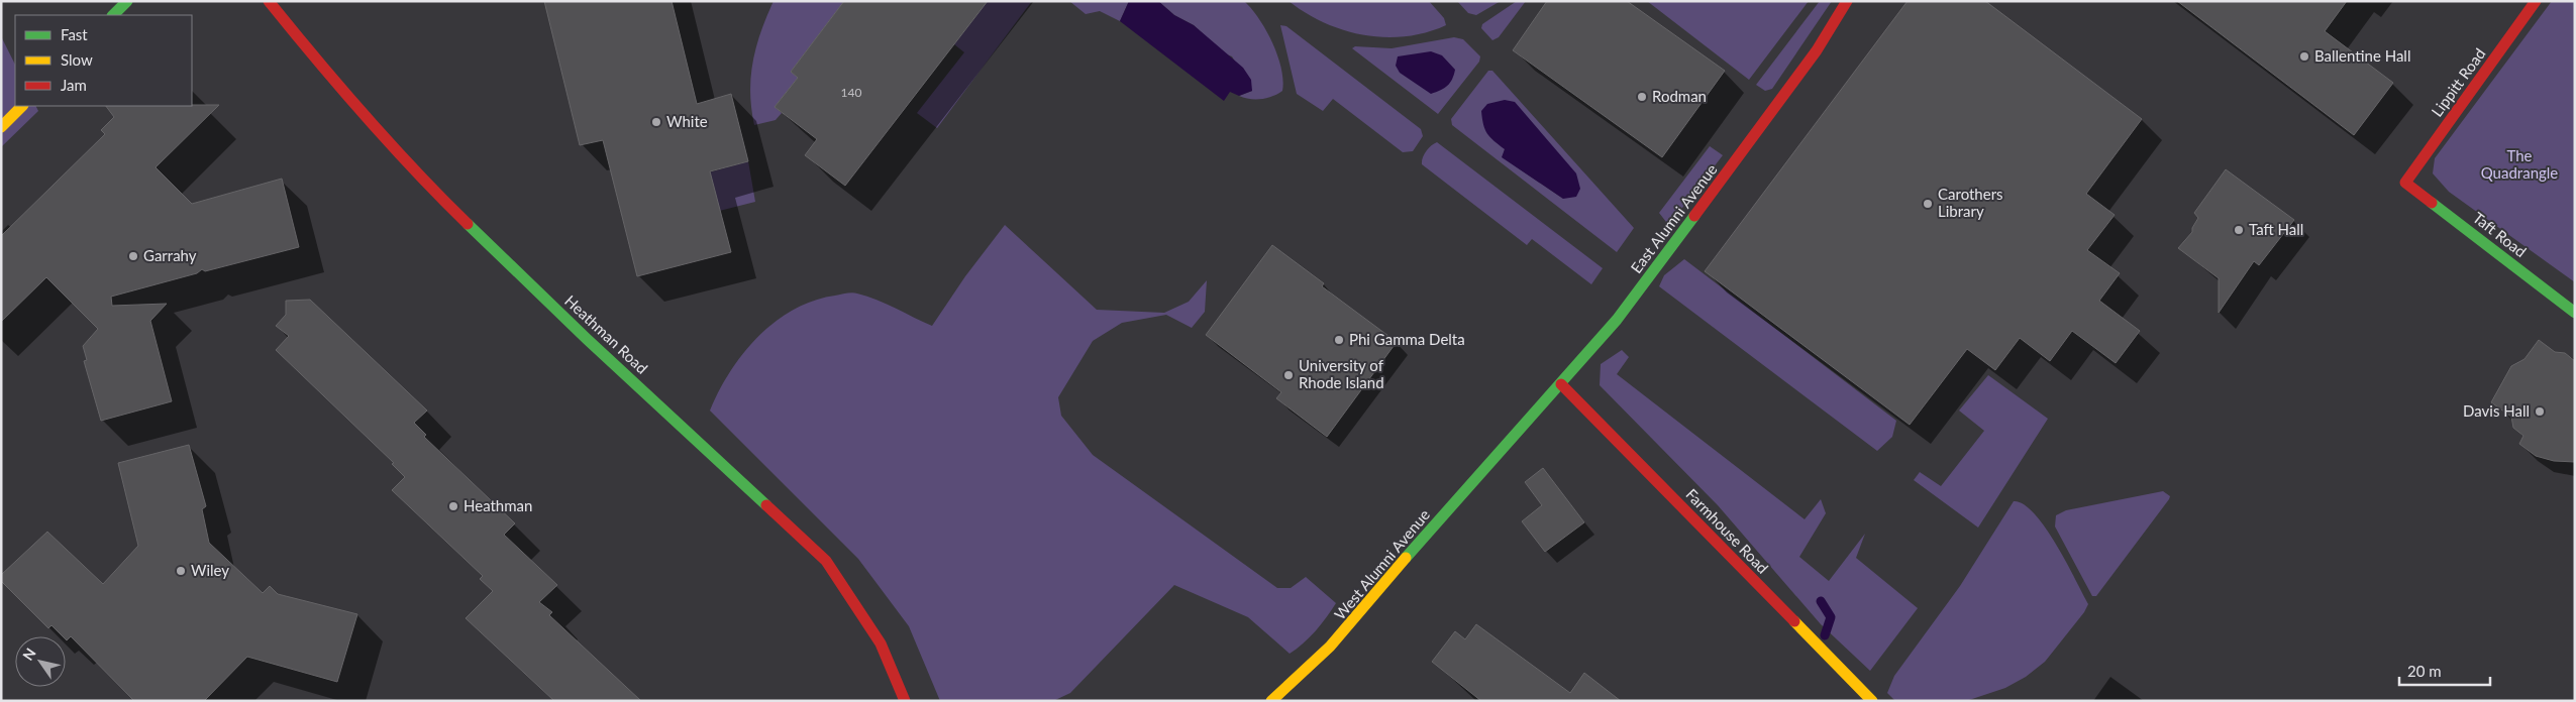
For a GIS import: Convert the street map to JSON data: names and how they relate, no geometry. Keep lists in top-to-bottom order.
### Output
{
  "streets": {
    "street": [
      "Lippitt Road",
      "East Alumni Avenue",
      "Taft Road",
      "Heathman Road",
      "Farmhouse Road",
      "West Alumni Avenue"
    ]
  },
  "crossings": [
    ["Lippitt Road", "Taft Road"],
    ["East Alumni Avenue", "Farmhouse Road"],
    ["East Alumni Avenue", "West Alumni Avenue"]
  ],
  "parks": ["The Quadrangle"],
  "places": [
    "Ballentine Hall",
    "Rodman",
    "White",
    "Carothers Library",
    "Taft Hall",
    "Garrahy",
    "Phi Gamma Delta",
    "University of Rhode Island",
    "Davis Hall",
    "Heathman",
    "Wiley"
  ],
  "house_numbers": ["140"],
  "legend": ["Fast", "Slow", "Jam"],
  "scale_bar": "20 m",
  "north": "top left"
}
